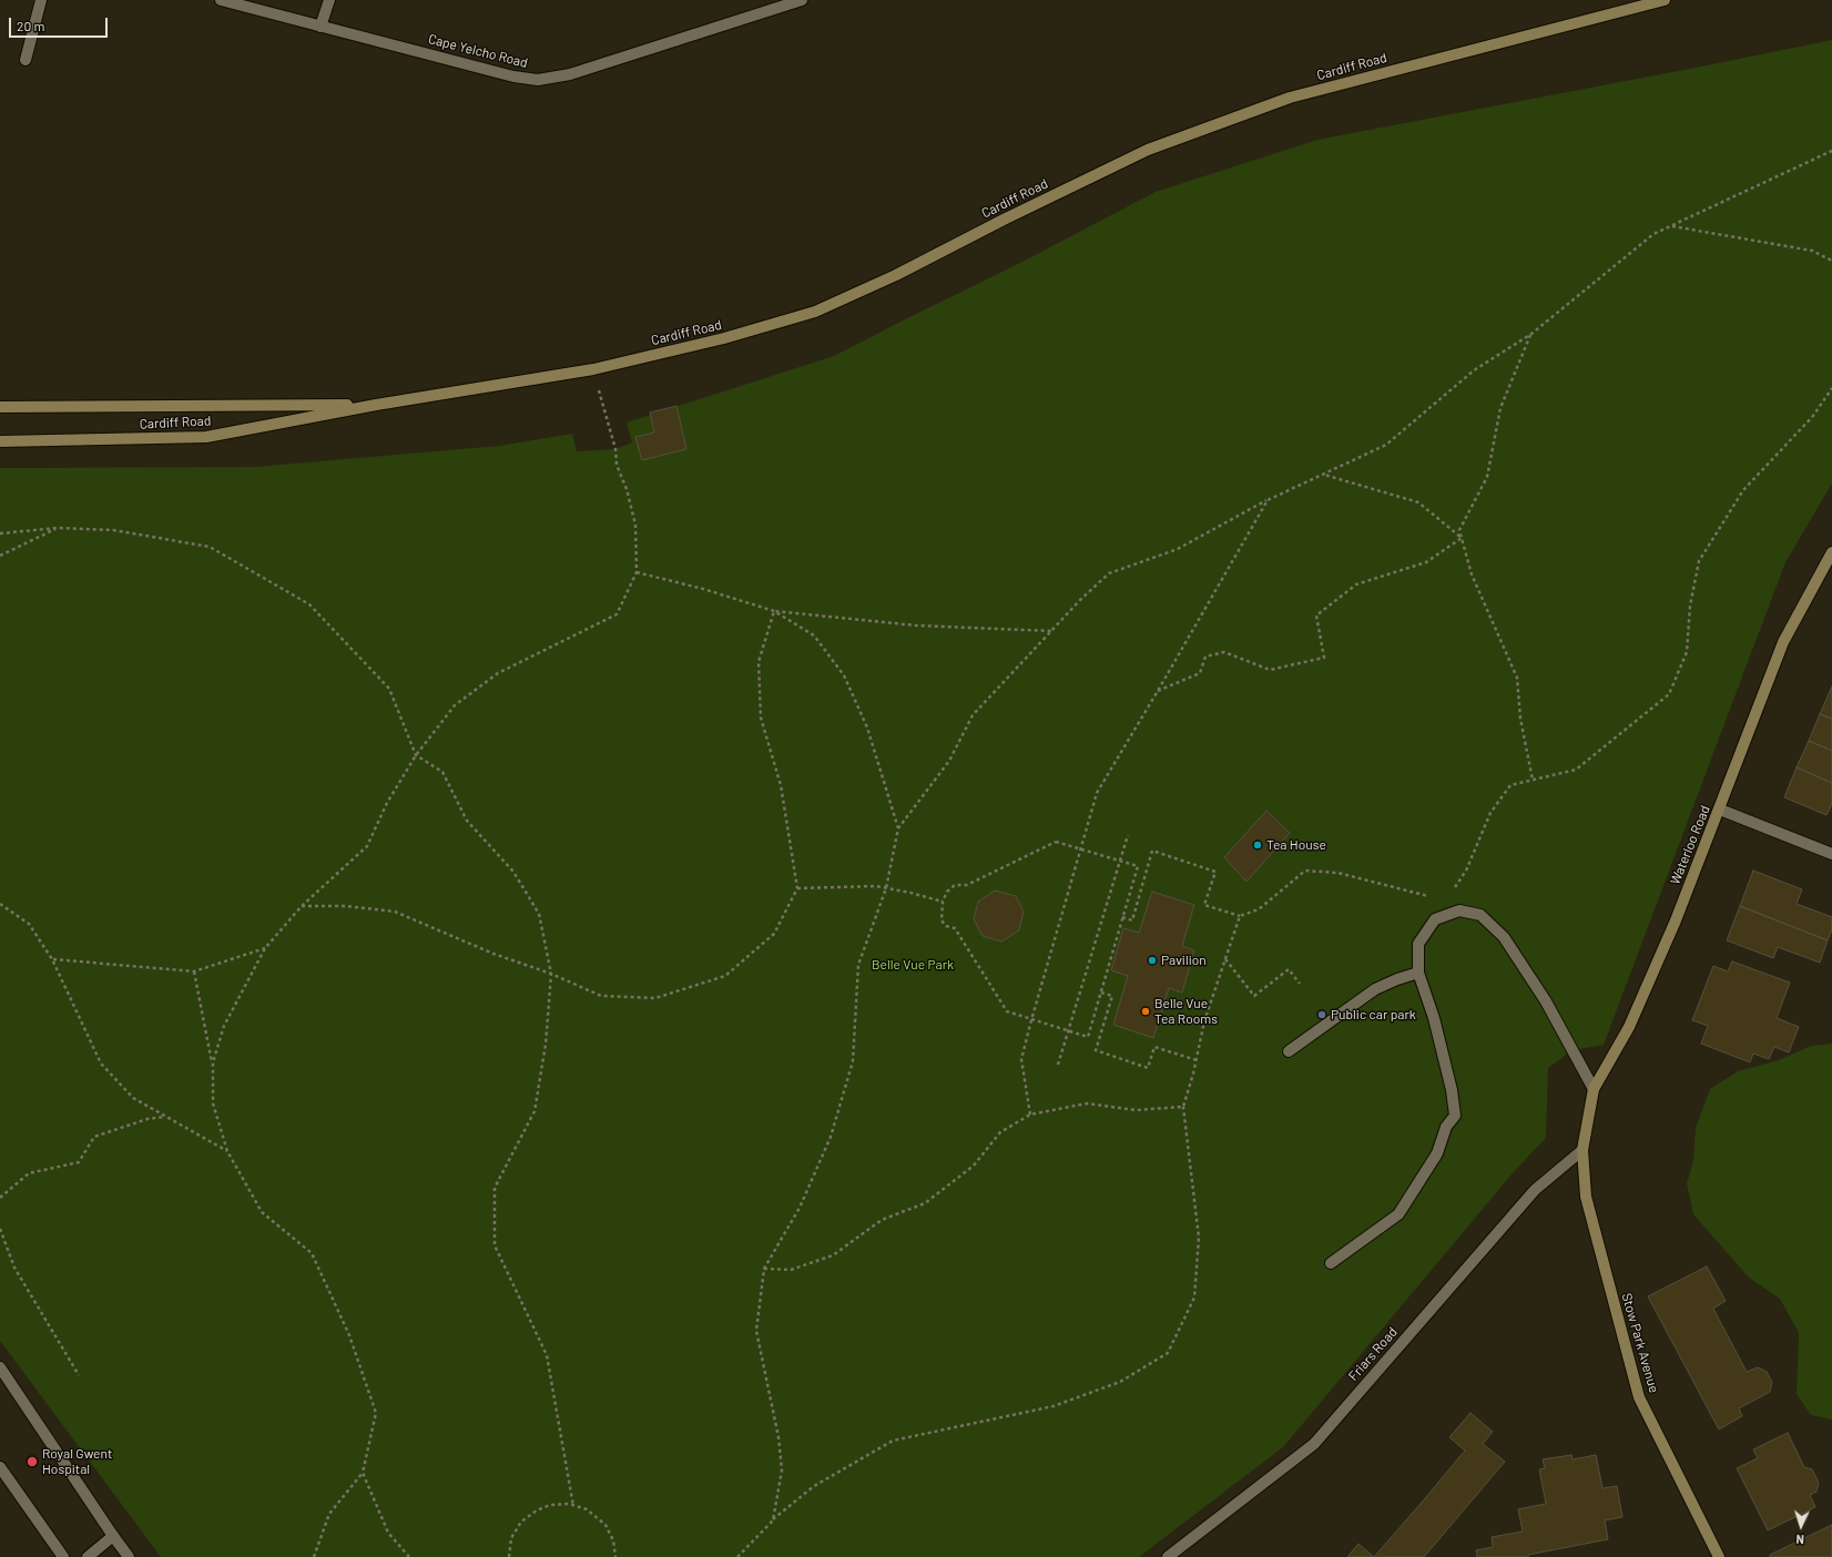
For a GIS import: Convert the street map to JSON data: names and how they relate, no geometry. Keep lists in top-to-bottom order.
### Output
{
  "streets": {
    "main road": ["Cardiff Road", "Waterloo Road", "Stow Park Avenue"],
    "street": ["Cape Yelcho Road", "Friars Road"]
  },
  "crossings": [
    ["Waterloo Road", "Stow Park Avenue"],
    ["Waterloo Road", "Friars Road"],
    ["Stow Park Avenue", "Friars Road"]
  ],
  "parks": ["Belle Vue Park"],
  "places": [
    "Tea House",
    "Pavilion",
    "Belle Vue Tea Rooms",
    "Public car park",
    "Royal Gwent Hospital"
  ],
  "scale_bar": "20 m",
  "north": "bottom"
}
